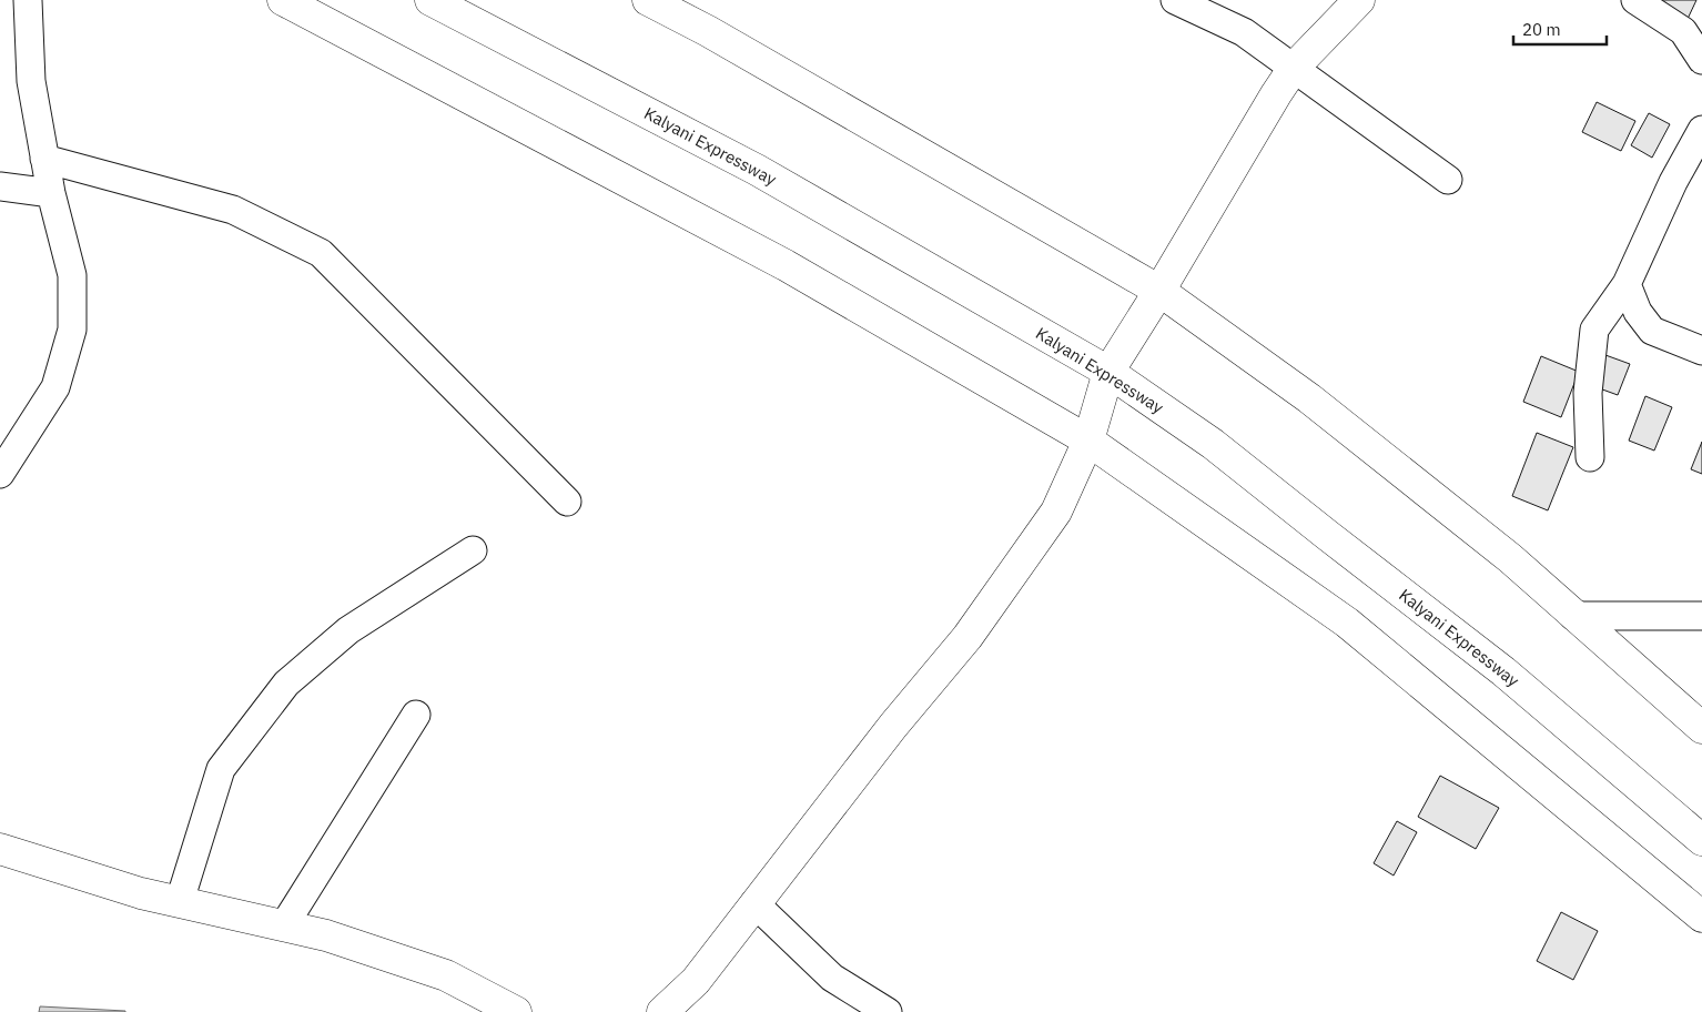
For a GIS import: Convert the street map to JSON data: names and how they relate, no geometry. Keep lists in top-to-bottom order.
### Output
{
  "streets": {
    "main road": ["Kalyani Expressway"]
  },
  "scale_bar": "20 m"
}
